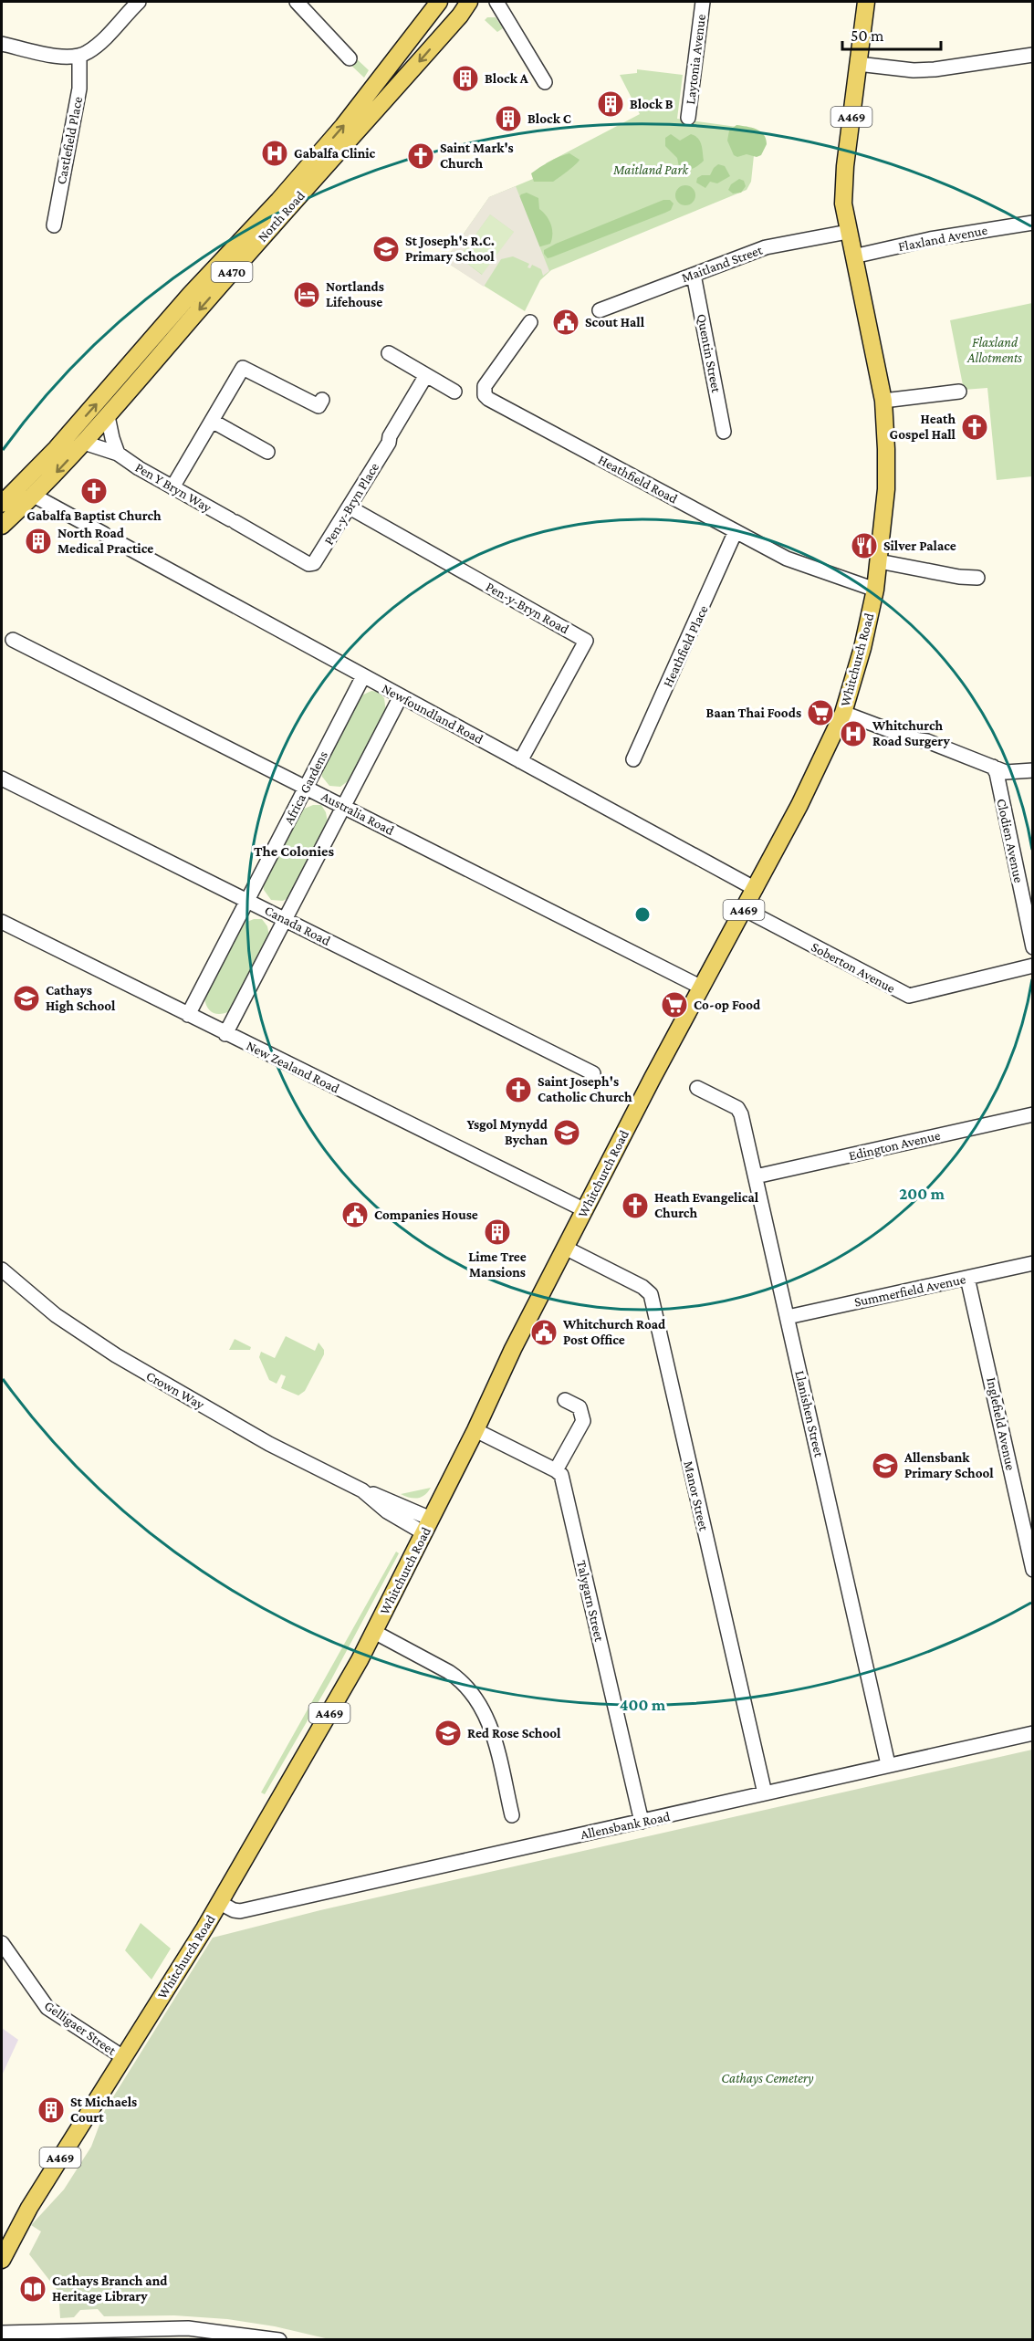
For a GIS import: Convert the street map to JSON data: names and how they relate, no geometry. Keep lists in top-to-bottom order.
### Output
{
  "streets": {
    "main road": [
      "A469",
      "North Road",
      "A470",
      "Whitchurch Road"
    ],
    "street": [
      "Laytonia Avenue",
      "Castlefield Place",
      "Flaxland Avenue",
      "Maitland Street",
      "Quentin Street",
      "Heathfield Road",
      "Pen Y Bryn Way",
      "Pen-y-Bryn Place",
      "Pen-y-Bryn Road",
      "Heathfield Place",
      "Newfoundland Road",
      "Africa Gardens",
      "Australia Road",
      "Clodien Avenue",
      "Canada Road",
      "Soberton Avenue",
      "New Zealand Road",
      "Edington Avenue",
      "Summerfield Avenue",
      "Crown Way",
      "Llanishen Street",
      "Inglefield Avenue",
      "Manor Street",
      "Talygarn Street",
      "Allensbank Road",
      "Gelligaer Street"
    ]
  },
  "crossings": [
    ["North Road", "Pen Y Bryn Way"],
    ["North Road", "Newfoundland Road"],
    ["Flaxland Avenue", "Whitchurch Road"],
    ["Maitland Street", "Quentin Street"],
    ["Maitland Street", "Whitchurch Road"],
    ["Heathfield Road", "Heathfield Place"],
    ["Heathfield Road", "Whitchurch Road"],
    ["Pen Y Bryn Way", "Pen-y-Bryn Place"],
    ["Pen-y-Bryn Place", "Pen-y-Bryn Road"],
    ["Pen-y-Bryn Road", "Newfoundland Road"],
    ["Whitchurch Road", "Newfoundland Road"],
    ["Whitchurch Road", "Australia Road"],
    ["Whitchurch Road", "Soberton Avenue"],
    ["Whitchurch Road", "New Zealand Road"],
    ["Whitchurch Road", "Crown Way"],
    ["Whitchurch Road", "Manor Street"],
    ["Whitchurch Road", "Allensbank Road"],
    ["Whitchurch Road", "Gelligaer Street"],
    ["Newfoundland Road", "Africa Gardens"],
    ["Africa Gardens", "Australia Road"],
    ["Africa Gardens", "Canada Road"],
    ["Africa Gardens", "New Zealand Road"],
    ["Edington Avenue", "Llanishen Street"],
    ["Summerfield Avenue", "Llanishen Street"],
    ["Summerfield Avenue", "Inglefield Avenue"],
    ["Llanishen Street", "Allensbank Road"],
    ["Manor Street", "Allensbank Road"],
    ["Talygarn Street", "Allensbank Road"]
  ],
  "districts": ["The Colonies"],
  "parks": ["Maitland Park", "Flaxland Allotments", "Cathays Cemetery"],
  "places": {
    "building": [
      "Block A",
      "Block B",
      "Block C",
      "North Road Medical Practice",
      "Lime Tree Mansions",
      "St Michaels Court"
    ],
    "hospital": ["Gabalfa Clinic", "Whitchurch Road Surgery"],
    "church": [
      "Saint Mark's Church",
      "Heath Gospel Hall",
      "Gabalfa Baptist Church",
      "Saint Joseph's Catholic Church",
      "Heath Evangelical Church"
    ],
    "school or university": [
      "St Joseph's R.C. Primary School",
      "Cathays High School",
      "Ysgol Mynydd Bychan",
      "Allensbank Primary School",
      "Red Rose School"
    ],
    "hotel": ["Nortlands Lifehouse"],
    "public building": ["Scout Hall", "Companies House", "Whitchurch Road Post Office"],
    "restaurant": ["Silver Palace"],
    "supermarket": ["Baan Thai Foods", "Co-op Food"],
    "library": ["Cathays Branch and Heritage Library"]
  },
  "scale_bar": "50 m",
  "rings": ["200 m", "400 m"]
}
